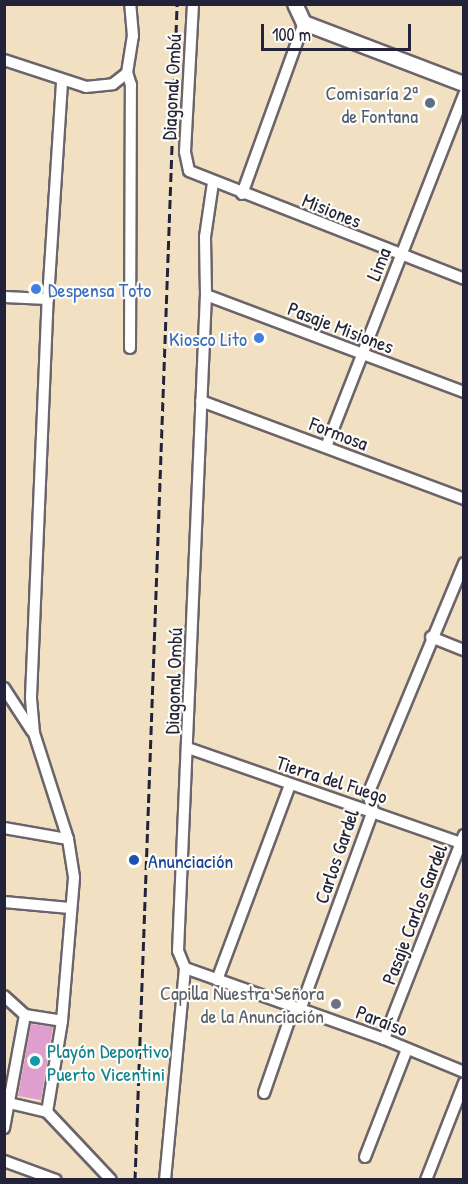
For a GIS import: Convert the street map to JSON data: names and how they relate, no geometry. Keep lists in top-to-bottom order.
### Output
{
  "streets": {
    "street": [
      "Diagonal Ombú",
      "Misiones",
      "Lima",
      "Pasaje Misiones",
      "Formosa",
      "Tierra del Fuego",
      "Carlos Gardel",
      "Pasaje Carlos Gardel",
      "Paraíso"
    ]
  },
  "crossings": [
    ["Diagonal Ombú", "Misiones"],
    ["Diagonal Ombú", "Pasaje Misiones"],
    ["Diagonal Ombú", "Formosa"],
    ["Diagonal Ombú", "Tierra del Fuego"],
    ["Diagonal Ombú", "Paraíso"],
    ["Misiones", "Lima"],
    ["Lima", "Pasaje Misiones"],
    ["Lima", "Formosa"],
    ["Tierra del Fuego", "Carlos Gardel"],
    ["Tierra del Fuego", "Pasaje Carlos Gardel"],
    ["Carlos Gardel", "Paraíso"],
    ["Pasaje Carlos Gardel", "Paraíso"]
  ],
  "places": [
    "Comisaría 2ª de Fontana",
    "Despensa Toto",
    "Kiosco Lito",
    "Anunciación",
    "Capilla Nuestra Señora de la Anunciación",
    "Playón Deportivo Puerto Vicentini"
  ],
  "scale_bar": "100 m"
}
